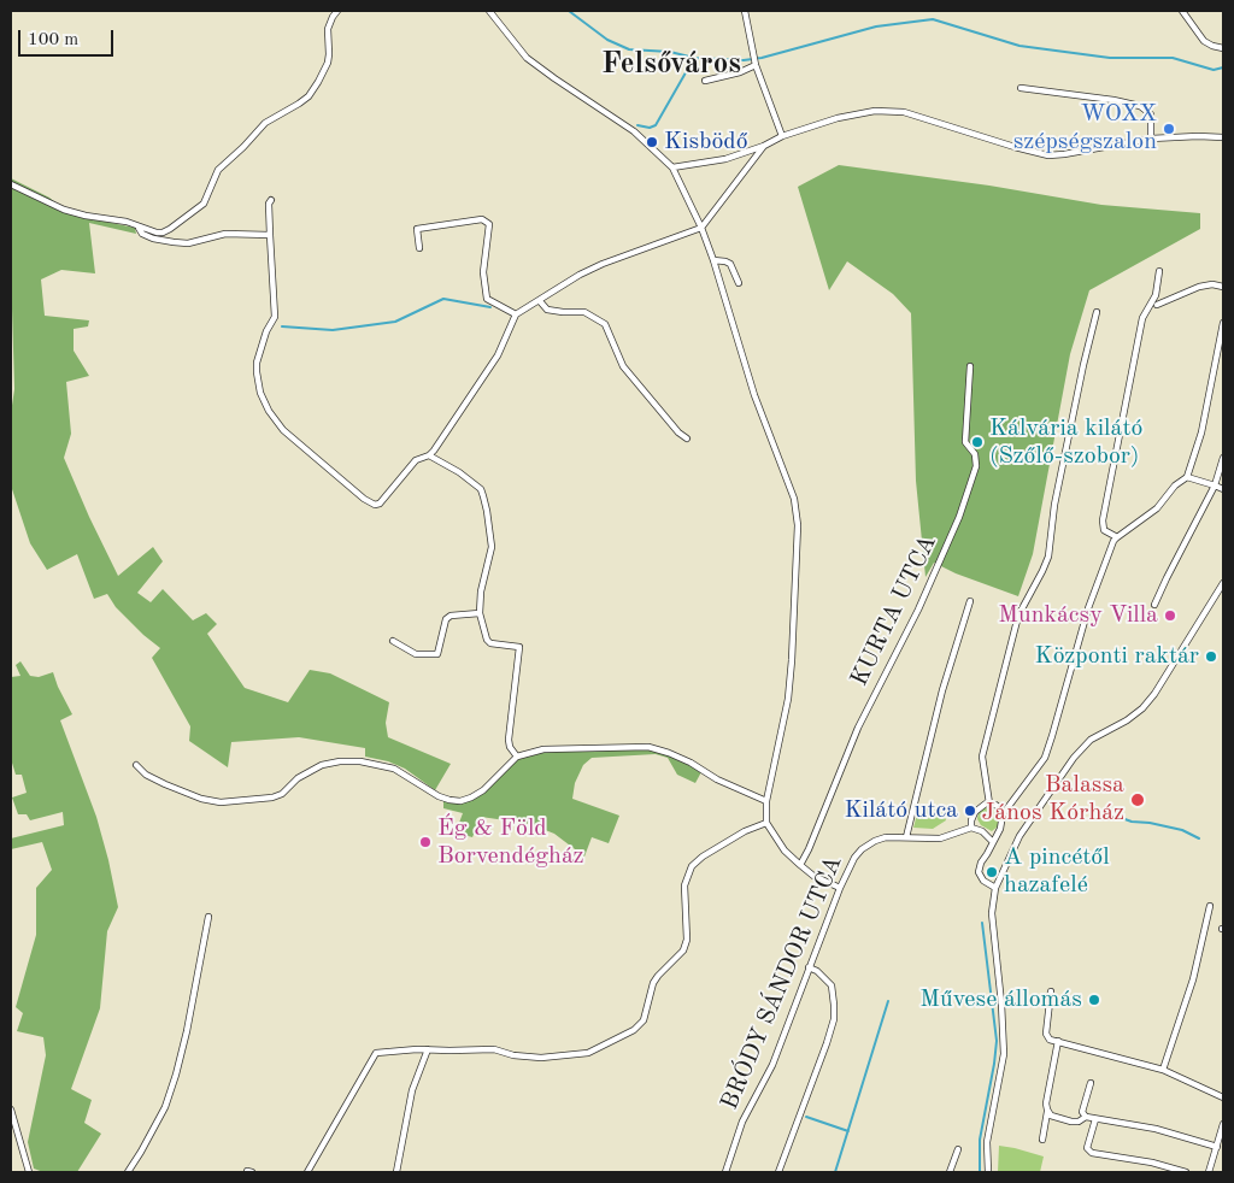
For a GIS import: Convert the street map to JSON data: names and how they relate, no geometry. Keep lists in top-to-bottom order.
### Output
{
  "streets": {
    "street": ["KURTA UTCA", "BRÓDY SÁNDOR UTCA"]
  },
  "districts": ["Felsőváros"],
  "places": [
    "WOXX szépségszalon",
    "Kisbödő",
    "Kálvária kilátó (Szőlő-szobor)",
    "Munkácsy Villa",
    "Központi raktár",
    "Balassa János Kórház",
    "Kilátó utca",
    "Ég & Föld Borvendégház",
    "A pincétől hazafelé",
    "Művese állomás"
  ],
  "scale_bar": "100 m"
}
